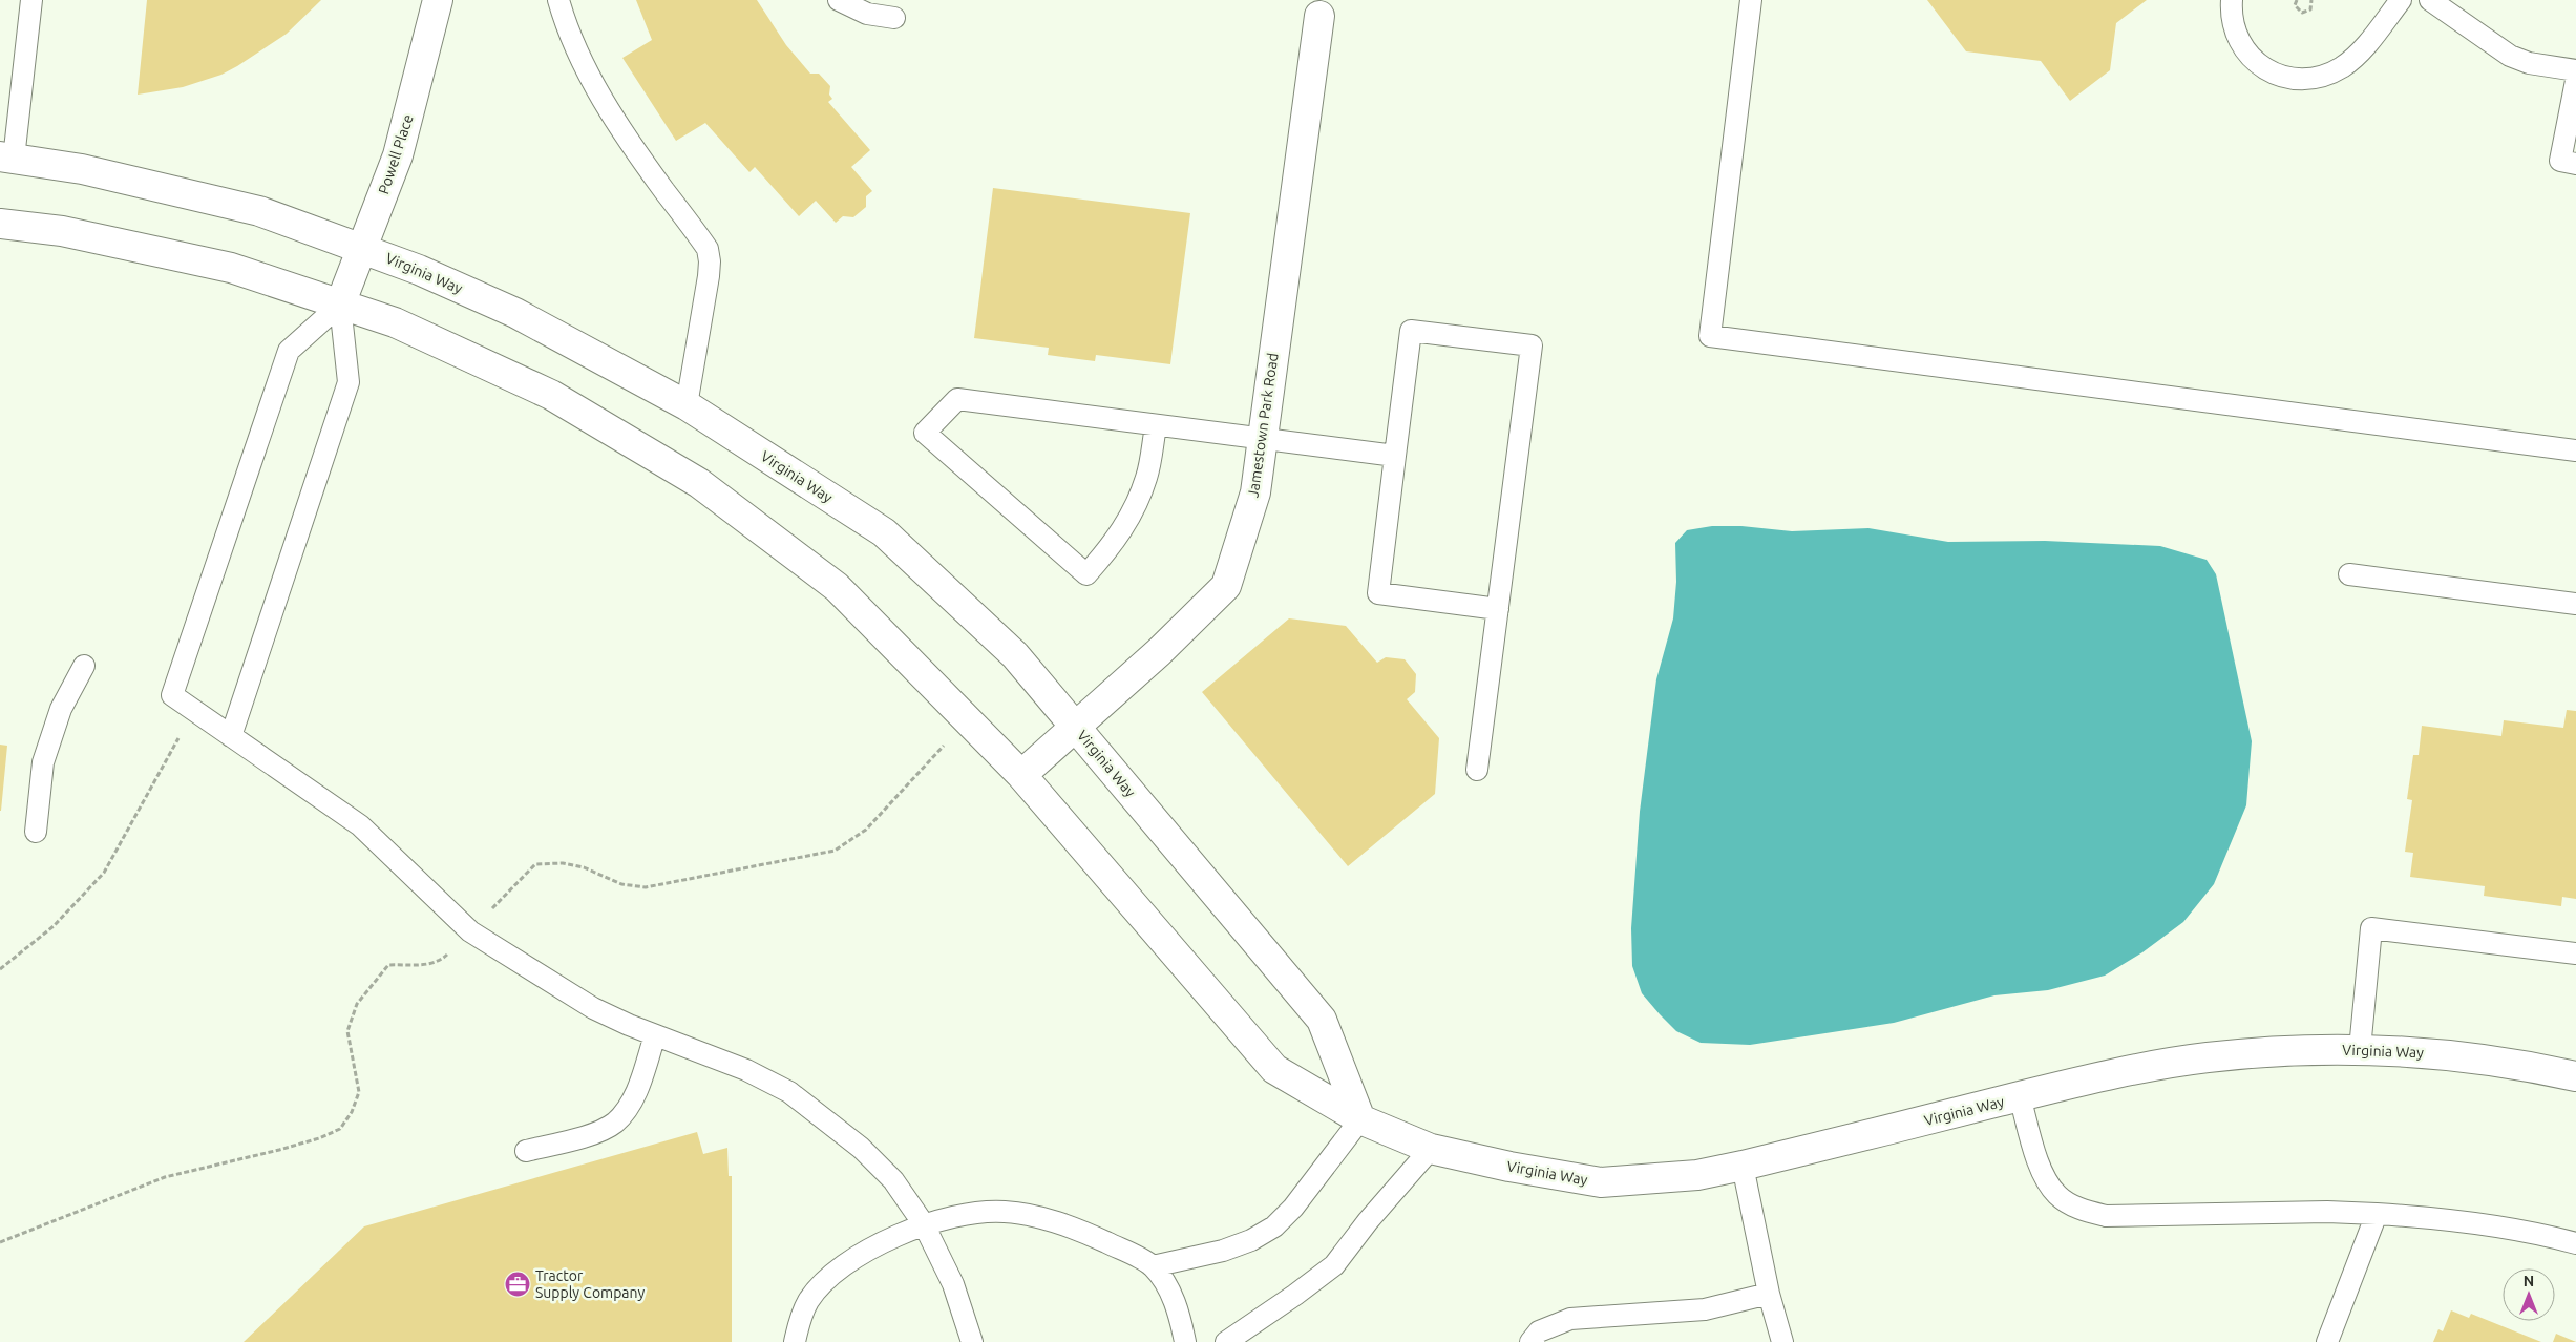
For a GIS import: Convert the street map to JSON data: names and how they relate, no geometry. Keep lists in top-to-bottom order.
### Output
{
  "streets": {
    "street": ["Powell Place", "Virginia Way", "Jamestown Park Road"]
  },
  "crossings": [
    ["Powell Place", "Virginia Way"],
    ["Virginia Way", "Jamestown Park Road"]
  ],
  "places": {
    "office": ["Tractor Supply Company"]
  },
  "north": "top"
}
